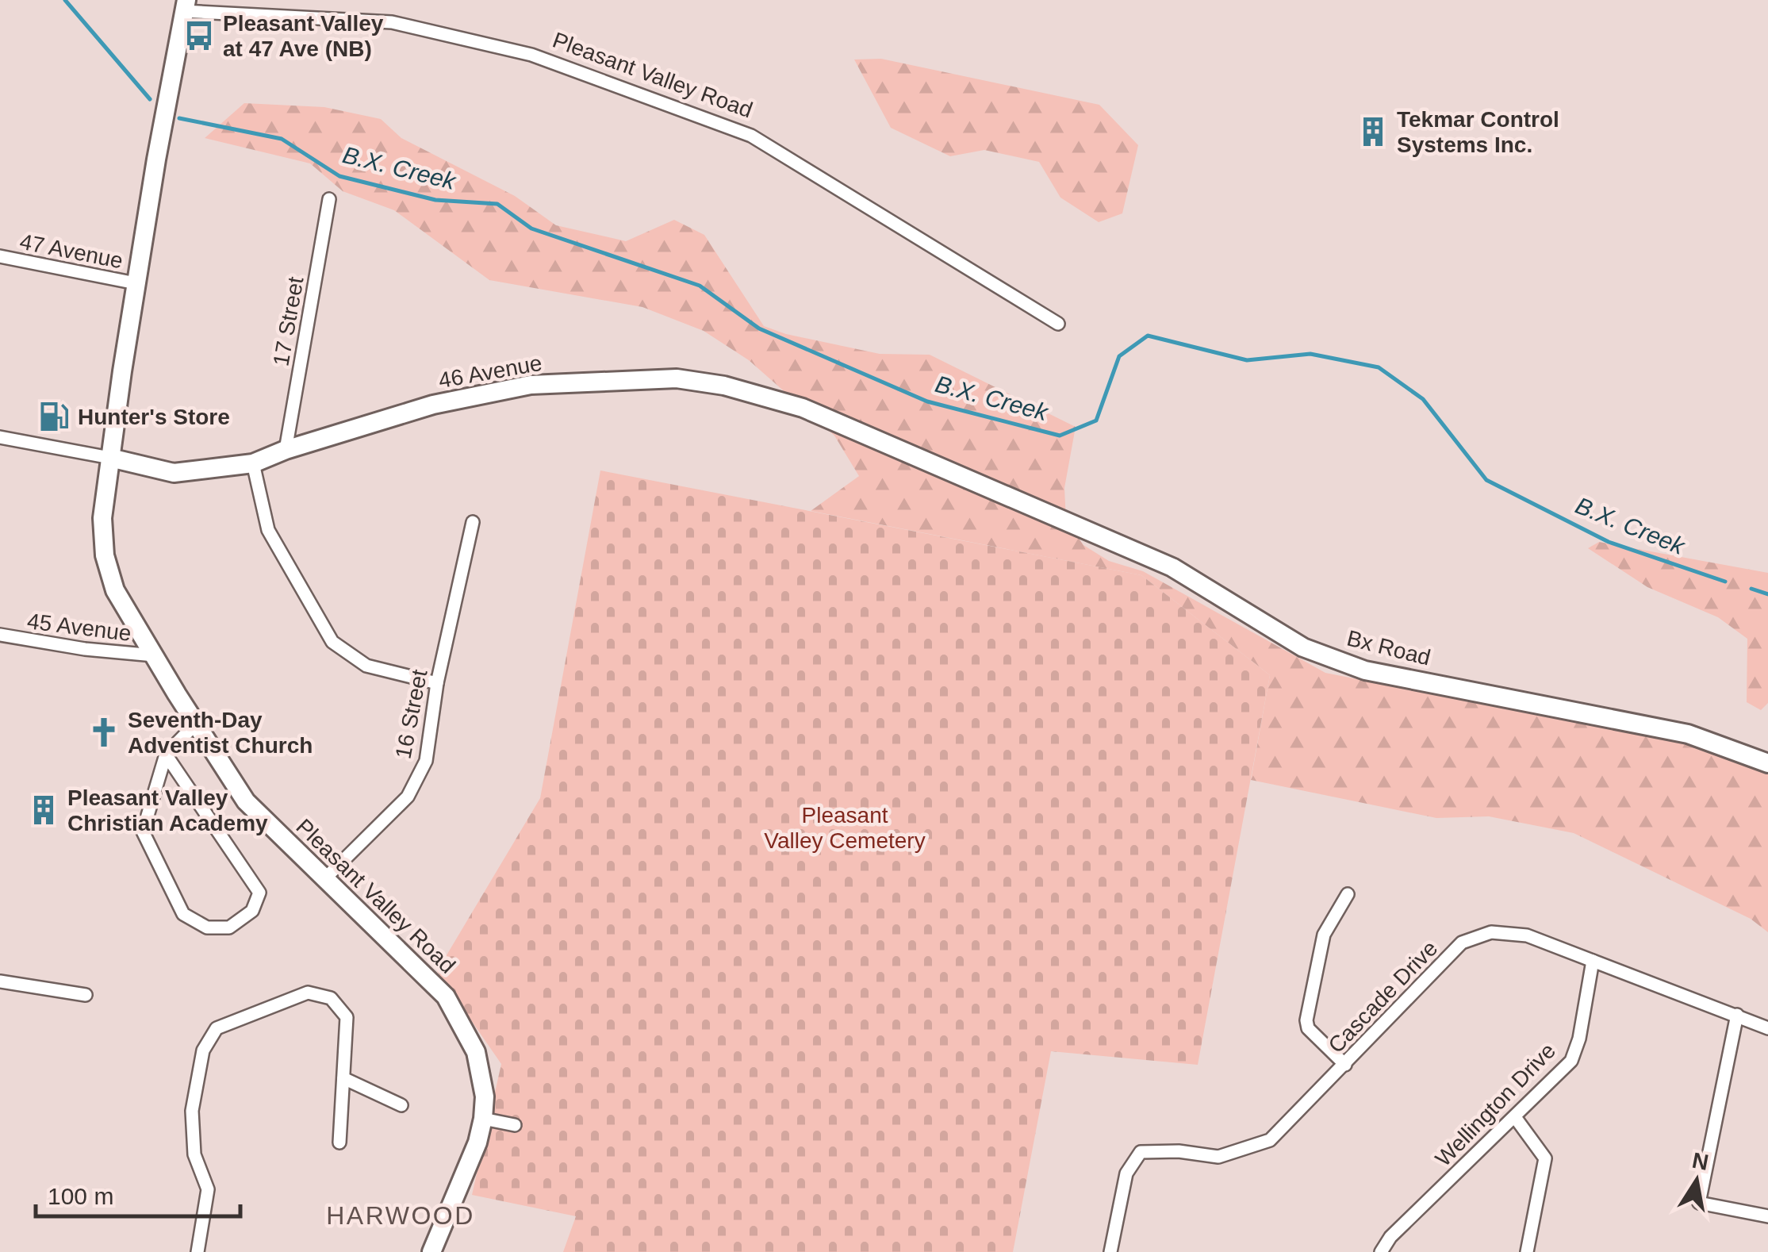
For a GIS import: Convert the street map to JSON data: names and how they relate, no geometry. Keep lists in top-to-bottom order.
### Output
{
  "streets": {
    "street": [
      "Pleasant Valley Road",
      "47 Avenue",
      "17 Street",
      "46 Avenue",
      "45 Avenue",
      "Bx Road",
      "16 Street",
      "Cascade Drive",
      "Wellington Drive"
    ]
  },
  "crossings": [
    ["Pleasant Valley Road", "47 Avenue"],
    ["Pleasant Valley Road", "46 Avenue"],
    ["Pleasant Valley Road", "45 Avenue"],
    ["Pleasant Valley Road", "16 Street"],
    ["17 Street", "46 Avenue"],
    ["46 Avenue", "Bx Road"],
    ["Cascade Drive", "Wellington Drive"]
  ],
  "districts": ["HARWOOD"],
  "water": ["B.X. Creek"],
  "parks": ["Pleasant Valley Cemetery"],
  "places": {
    "bus stop": ["Pleasant Valley at 47 Ave (NB)"],
    "building": ["Tekmar Control Systems Inc.", "Pleasant Valley Christian Academy"],
    "fuel station": ["Hunter's Store"],
    "church": ["Seventh-Day Adventist Church"]
  },
  "scale_bar": "100 m",
  "north": "top"
}
